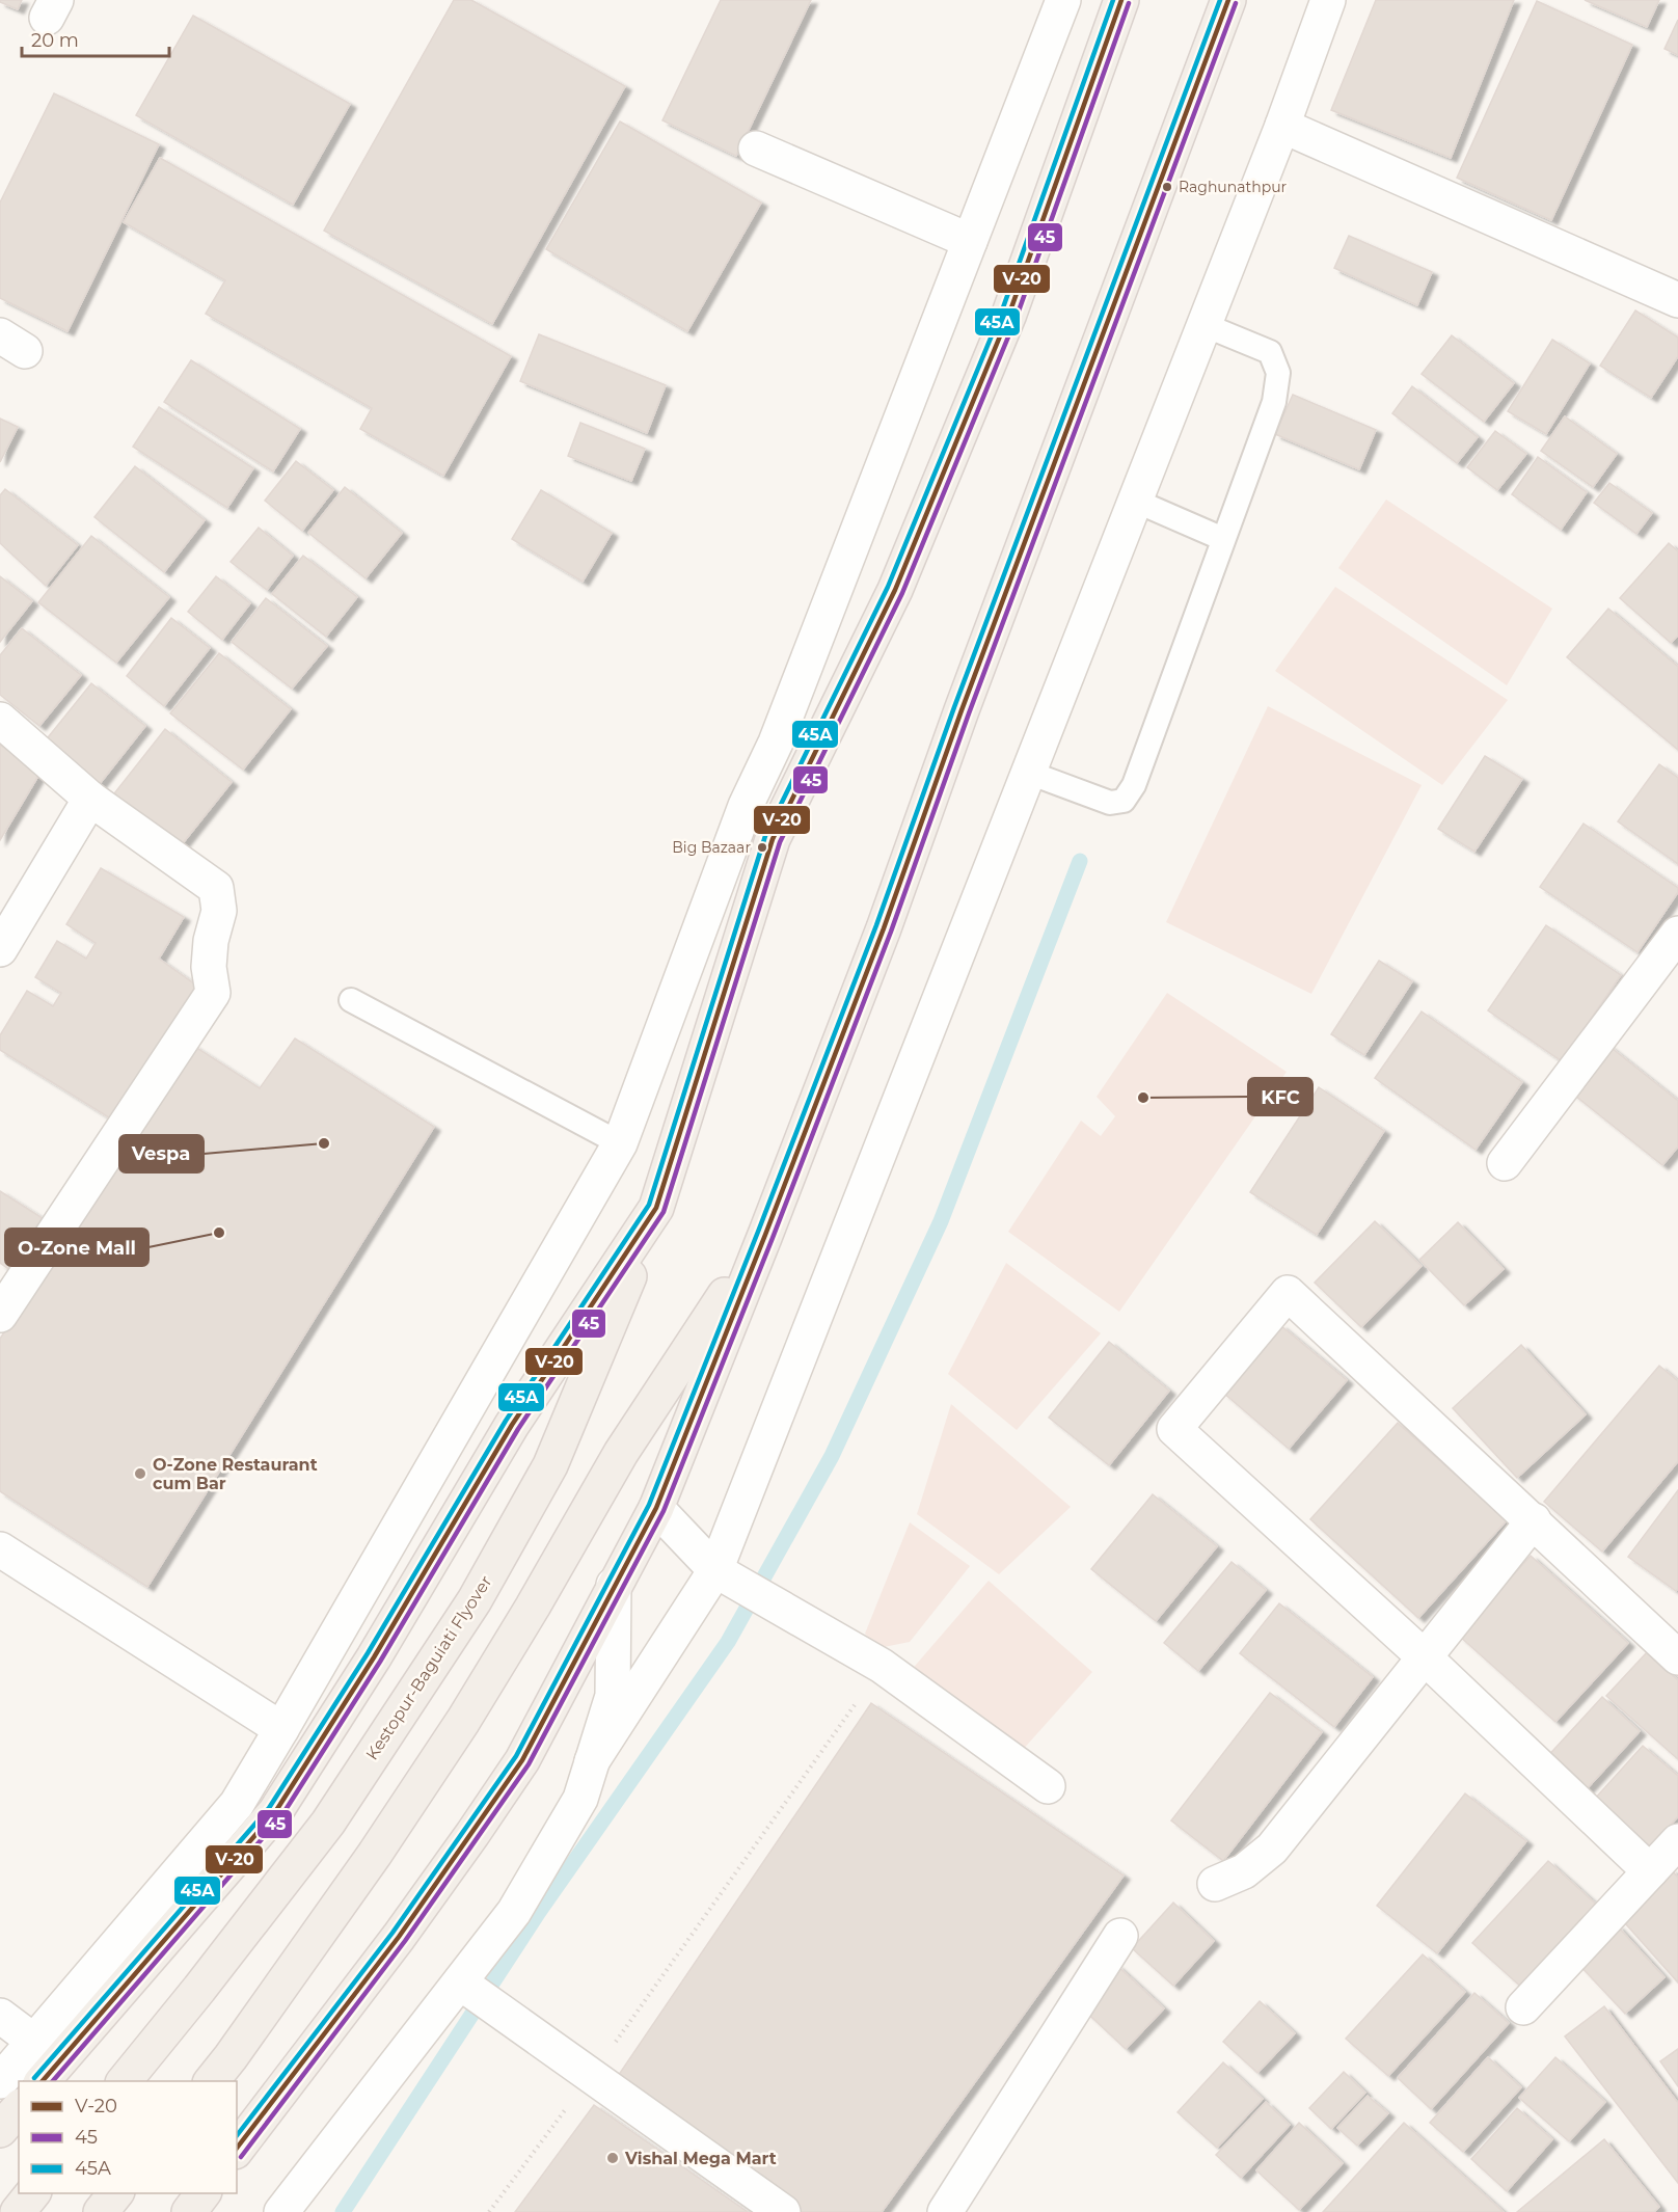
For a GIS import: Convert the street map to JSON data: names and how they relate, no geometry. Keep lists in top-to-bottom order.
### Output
{
  "streets": {
    "main road": ["Kestopur-Baguiati Flyover"]
  },
  "places": [
    "Raghunathpur",
    "Big Bazaar",
    "KFC",
    "Vespa",
    "O-Zone Mall",
    "O-Zone Restaurant cum Bar",
    "Vishal Mega Mart"
  ],
  "lines": ["transit line V-20", "transit line 45A", "transit line 45"],
  "legend": ["V-20", "45", "45A"],
  "scale_bar": "20 m"
}
